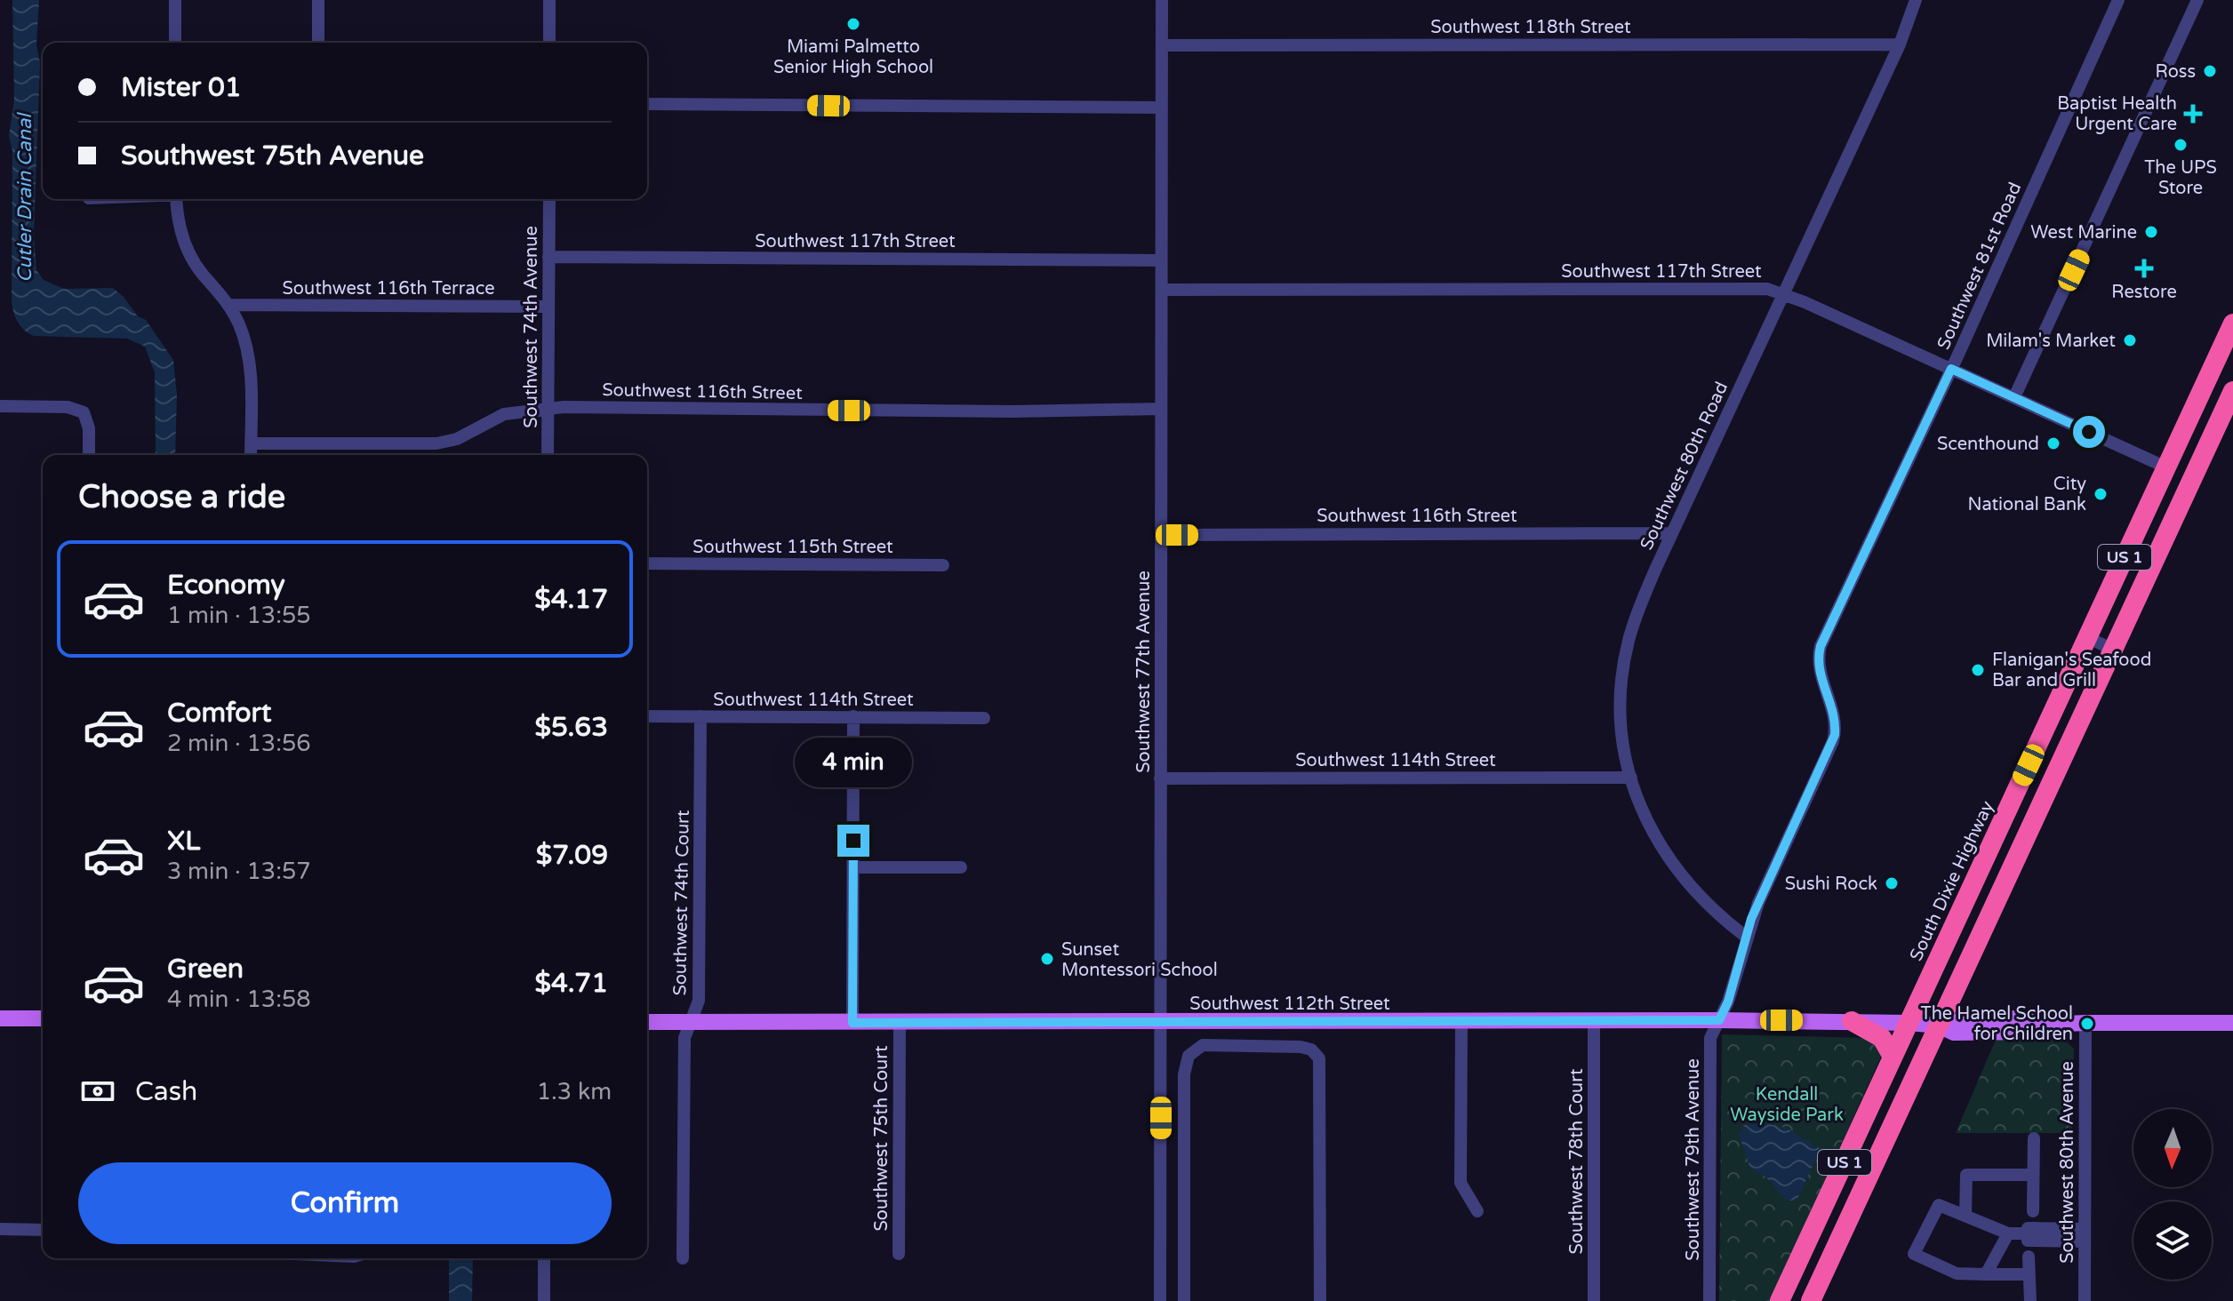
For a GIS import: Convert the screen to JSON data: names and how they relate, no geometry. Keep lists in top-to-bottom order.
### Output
{
  "streets": {
    "highway": ["US 1", "South Dixie Highway"],
    "main road": ["Southwest 112th Street"],
    "street": [
      "Southwest 118th Street",
      "Southwest 117th Street",
      "Southwest 81st Road",
      "Southwest 116th Terrace",
      "Southwest 74th Avenue",
      "Southwest 116th Street",
      "Southwest 80th Road",
      "Southwest 115th Street",
      "Southwest 77th Avenue",
      "Southwest 114th Street",
      "Southwest 74th Court",
      "Southwest 75th Court",
      "Southwest 79th Avenue",
      "Southwest 78th Court",
      "Southwest 80th Avenue"
    ]
  },
  "crossings": [
    ["Southwest 118th Street", "Southwest 80th Road"],
    ["Southwest 118th Street", "Southwest 77th Avenue"],
    ["Southwest 117th Street", "Southwest 81st Road"],
    ["Southwest 117th Street", "Southwest 74th Avenue"],
    ["Southwest 117th Street", "Southwest 80th Road"],
    ["Southwest 117th Street", "Southwest 77th Avenue"],
    ["Southwest 117th Street", "South Dixie Highway"],
    ["Southwest 81st Road", "Southwest 80th Road"],
    ["Southwest 81st Road", "Southwest 112th Street"],
    ["Southwest 81st Road", "Southwest 79th Avenue"],
    ["Southwest 116th Terrace", "Southwest 74th Avenue"],
    ["Southwest 74th Avenue", "Southwest 116th Street"],
    ["Southwest 116th Street", "Southwest 80th Road"],
    ["Southwest 116th Street", "Southwest 77th Avenue"],
    ["Southwest 80th Road", "Southwest 114th Street"],
    ["US 1", "Southwest 112th Street"],
    ["Southwest 77th Avenue", "Southwest 114th Street"],
    ["Southwest 77th Avenue", "Southwest 112th Street"],
    ["Southwest 114th Street", "Southwest 74th Court"],
    ["South Dixie Highway", "Southwest 112th Street"],
    ["Southwest 74th Court", "Southwest 112th Street"],
    ["Southwest 112th Street", "Southwest 75th Court"],
    ["Southwest 112th Street", "Southwest 79th Avenue"],
    ["Southwest 112th Street", "Southwest 78th Court"],
    ["Southwest 112th Street", "Southwest 80th Avenue"]
  ],
  "water": ["Cutler Drain Canal"],
  "parks": ["Kendall Wayside Park"],
  "places": {
    "other": [
      "Miami Palmetto Senior High School",
      "Ross",
      "The UPS Store",
      "West Marine",
      "Milam's Market",
      "Scenthound",
      "City National Bank",
      "Flanigan's Seafood Bar and Grill",
      "Sushi Rock",
      "Sunset Montessori School",
      "The Hamel School for Children"
    ],
    "health": ["Baptist Health Urgent Care", "Restore"]
  },
  "north": "bottom",
  "page": {
    "banner": ["Mister 01", "Southwest 75th Avenue"],
    "heading": "Choose a ride",
    "list": [
      {
        "name": "Economy",
        "note": "1 min · 13:55",
        "value": "$4.17"
      },
      {
        "name": "Comfort",
        "note": "2 min · 13:56",
        "value": "$5.63"
      },
      {
        "name": "XL",
        "note": "3 min · 13:57",
        "value": "$7.09"
      },
      {
        "name": "Green",
        "note": "4 min · 13:58",
        "value": "$4.71"
      }
    ],
    "bubble": "4 min",
    "pay": ["Cash", "1.3 km"],
    "buttons": "Confirm"
  }
}
